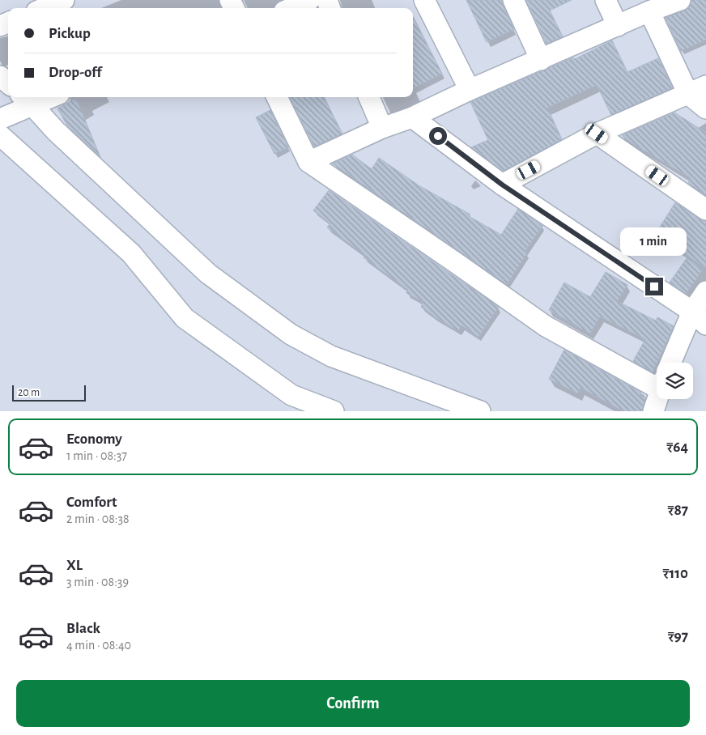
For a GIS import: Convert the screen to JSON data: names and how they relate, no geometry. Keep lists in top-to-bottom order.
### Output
{
  "scale_bar": "20 m",
  "page": {
    "banner": ["Pickup", "Drop-off"],
    "bubble": "1 min",
    "scale": "20 m",
    "list": [
      {
        "name": "Economy",
        "note": "1 min · 08:37",
        "value": "₹64"
      },
      {
        "name": "Comfort",
        "note": "2 min · 08:38",
        "value": "₹87"
      },
      {
        "name": "XL",
        "note": "3 min · 08:39",
        "value": "₹110"
      },
      {
        "name": "Black",
        "note": "4 min · 08:40",
        "value": "₹97"
      }
    ],
    "buttons": "Confirm"
  }
}
